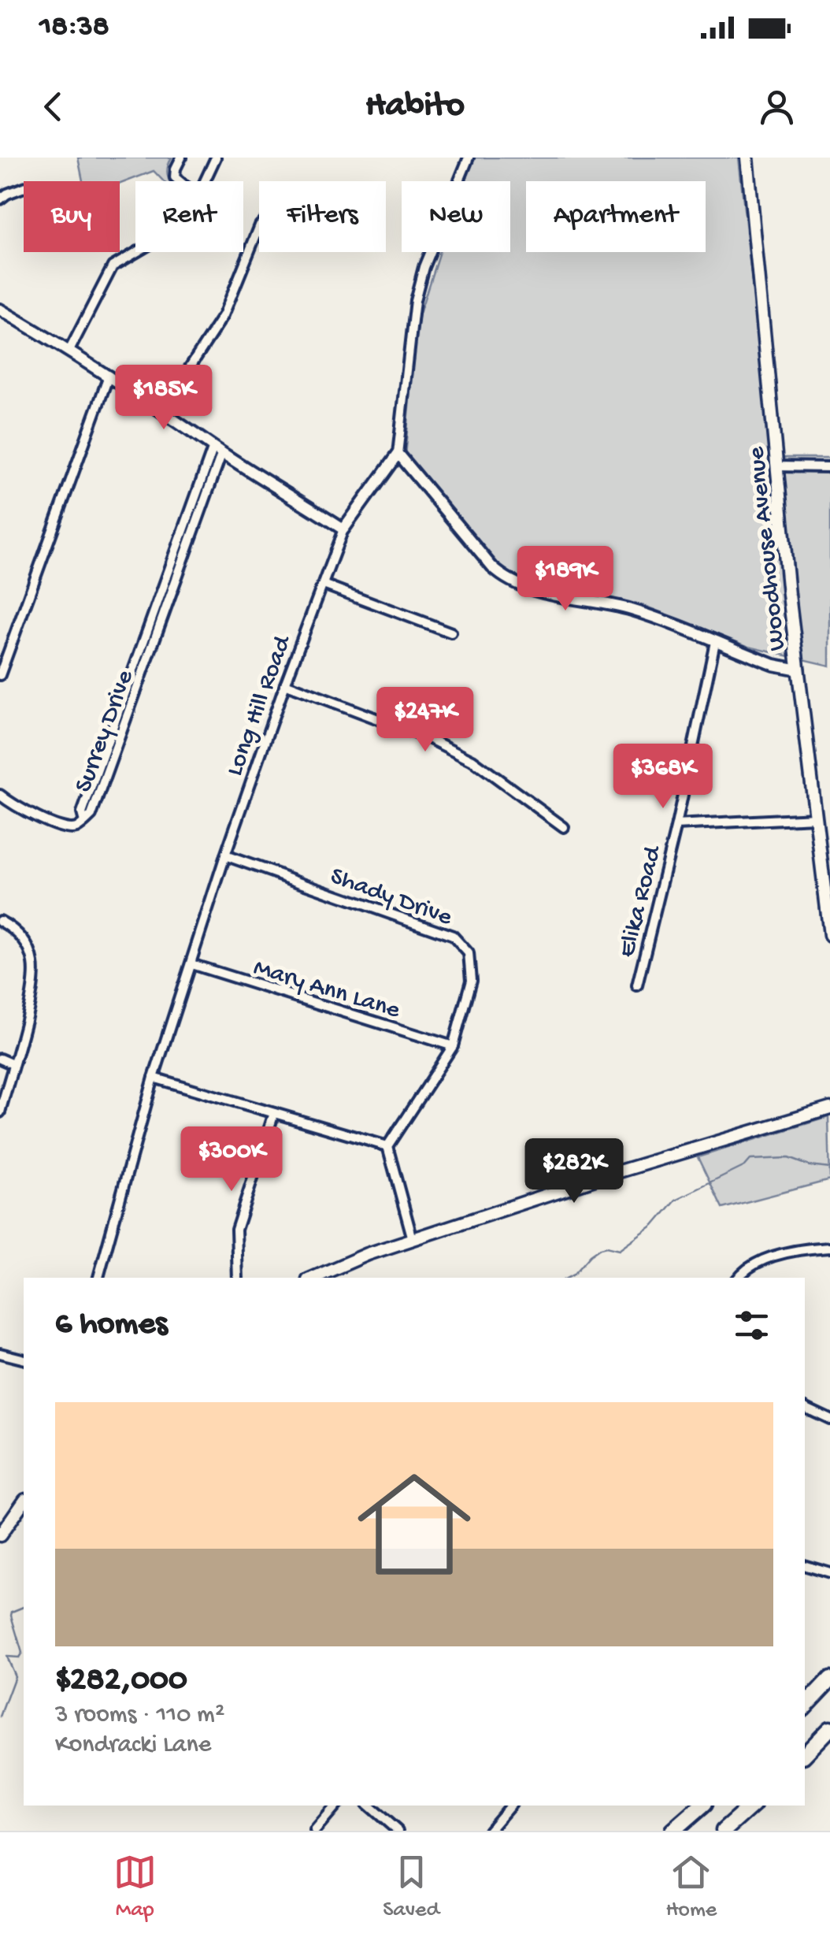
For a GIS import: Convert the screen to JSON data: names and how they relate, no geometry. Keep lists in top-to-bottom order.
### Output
{
  "streets": {
    "main road": ["Woodhouse Avenue"],
    "street": [
      "Long Hill Road",
      "Surrey Drive",
      "Shady Drive",
      "Elika Road",
      "Mary Ann Lane"
    ]
  },
  "crossings": [
    ["Long Hill Road", "Shady Drive"],
    ["Long Hill Road", "Mary Ann Lane"],
    ["Shady Drive", "Mary Ann Lane"]
  ],
  "page": {
    "status": "18:38",
    "header": "Habito",
    "chip": [
      "Buy",
      "Rent",
      "Filters",
      "New",
      "Apartment"
    ],
    "price": [
      "$185K",
      "$189K",
      "$247K",
      "$368K",
      "$300K",
      "$282K"
    ],
    "heading": "6 homes",
    "list": [
      {
        "name": "$282,000",
        "note": "3 rooms · 110 m² · Kondracki Lane"
      }
    ],
    "tabs": ["Map", "Saved", "Home"]
  }
}
